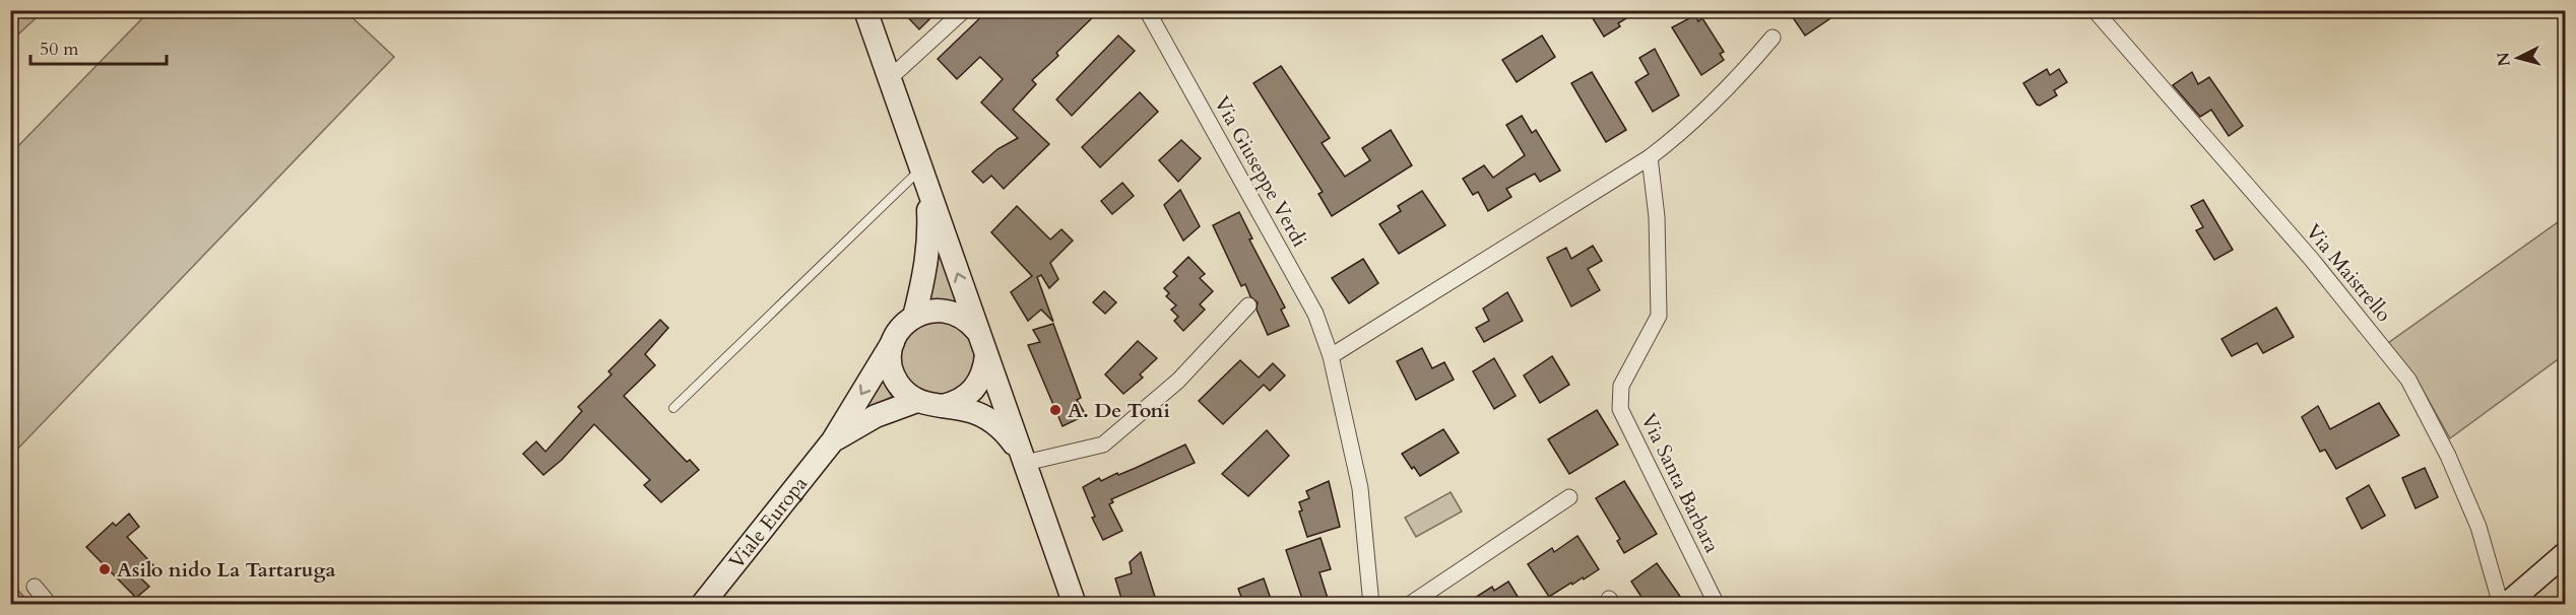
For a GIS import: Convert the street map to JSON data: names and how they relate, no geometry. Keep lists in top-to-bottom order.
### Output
{
  "streets": {
    "main road": ["Viale Europa"],
    "street": ["Via Giuseppe Verdi", "Via Maistrello", "Via Santa Barbara"]
  },
  "places": ["A. De Toni", "Asilo nido La Tartaruga"],
  "scale_bar": "50 m",
  "north": "left"
}
